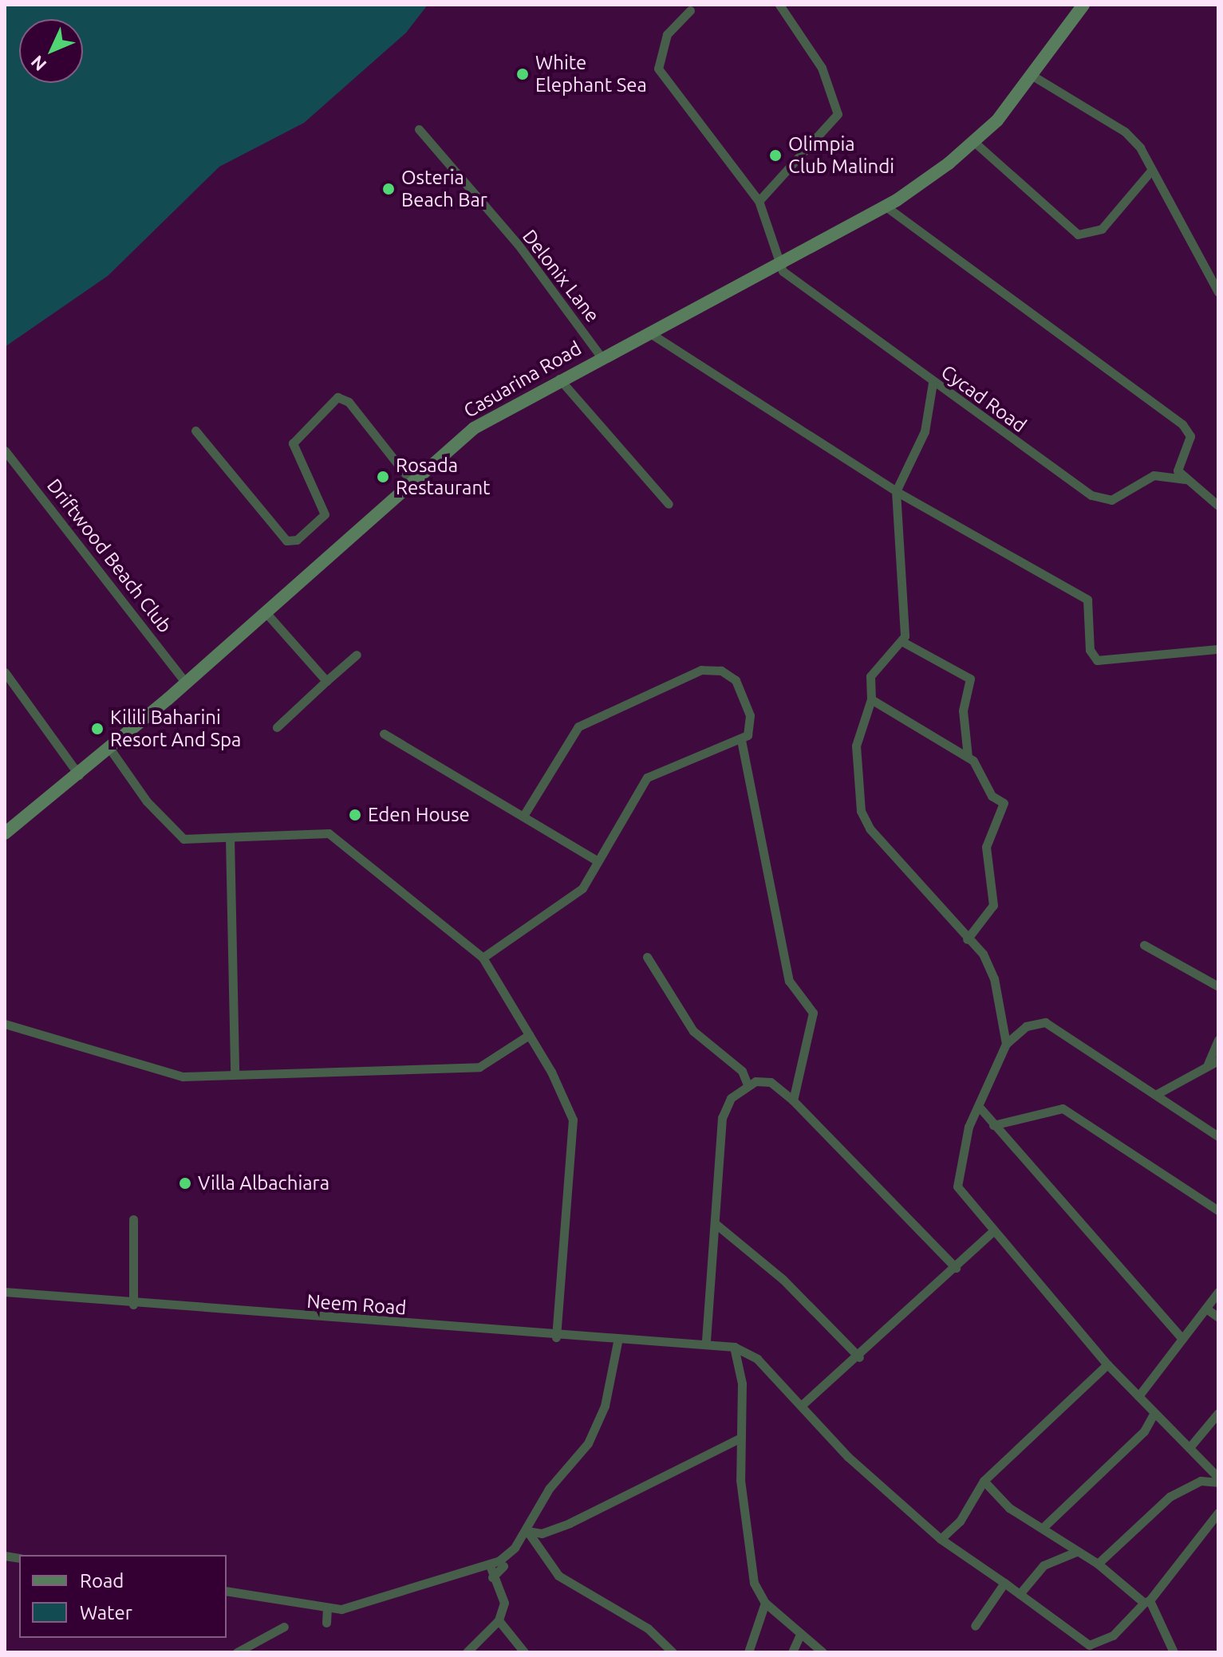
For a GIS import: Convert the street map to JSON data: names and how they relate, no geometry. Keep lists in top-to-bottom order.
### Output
{
  "streets": {
    "street": [
      "Delonix Lane",
      "Casuarina Road",
      "Cycad Road",
      "Driftwood Beach Club",
      "Neem Road"
    ]
  },
  "crossings": [
    ["Delonix Lane", "Casuarina Road"],
    ["Casuarina Road", "Cycad Road"],
    ["Casuarina Road", "Driftwood Beach Club"]
  ],
  "places": [
    "White Elephant Sea",
    "Olimpia Club Malindi",
    "Osteria Beach Bar",
    "Rosada Restaurant",
    "Kilili Baharini Resort And Spa",
    "Eden House",
    "Villa Albachiara"
  ],
  "legend": ["Road", "Water"],
  "north": "bottom left"
}
